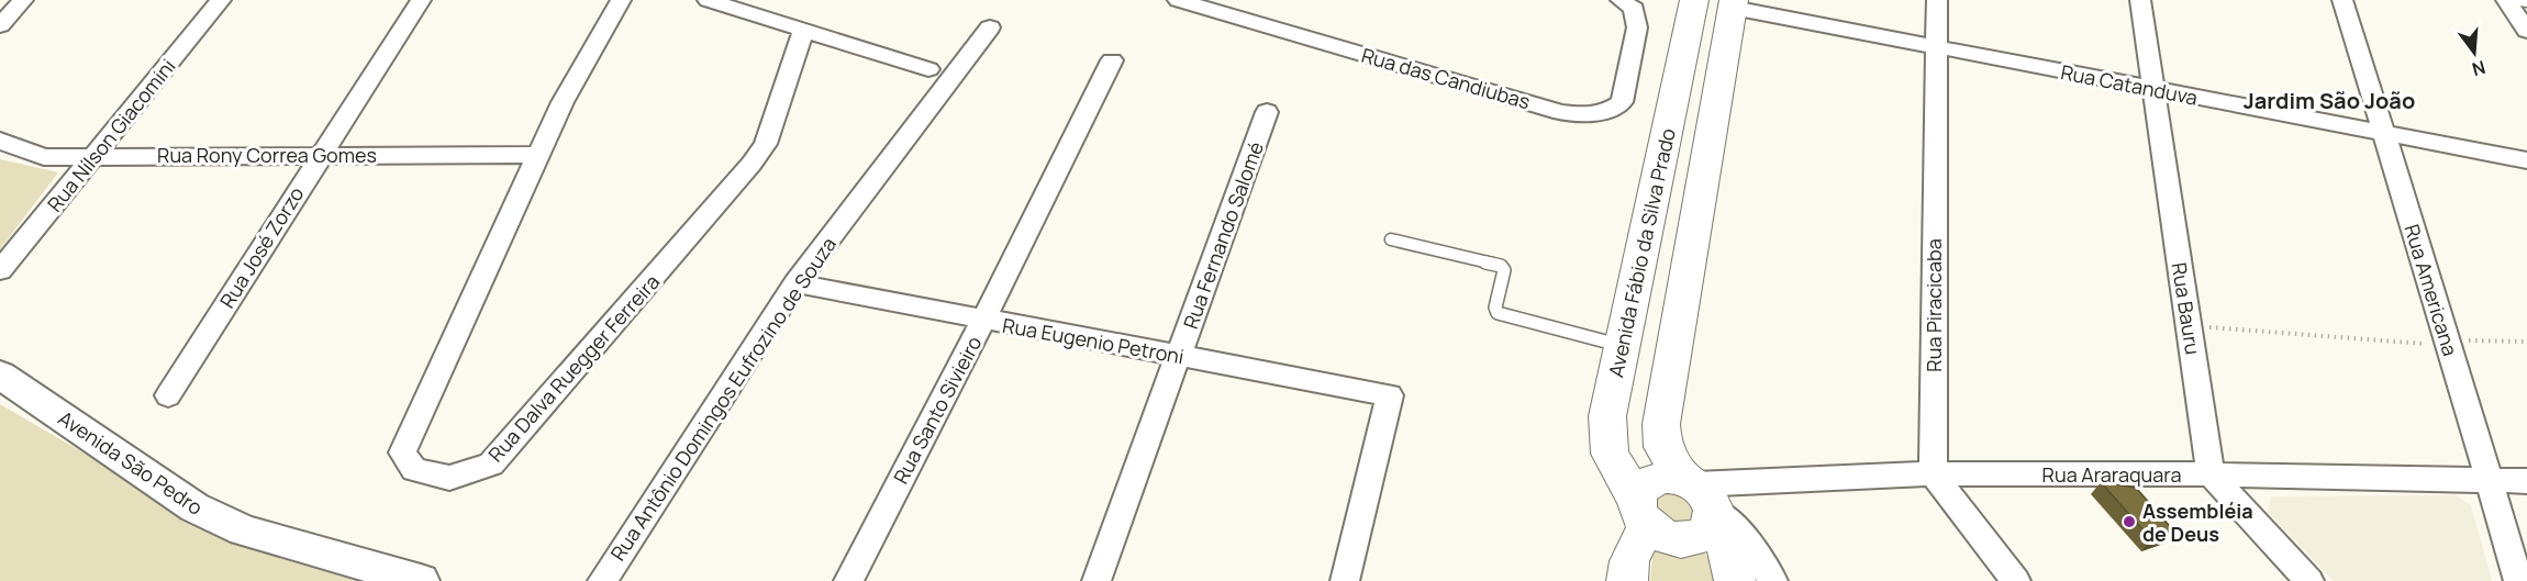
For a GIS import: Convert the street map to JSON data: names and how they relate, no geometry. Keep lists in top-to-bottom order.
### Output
{
  "streets": {
    "main road": ["Avenida Fábio da Silva Prado"],
    "street": [
      "Rua das Candiubas",
      "Rua Catanduva",
      "Rua Nílson Giacomini",
      "Rua Rony Correa Gomes",
      "Rua Fernando Salomé",
      "Rua José Zorzo",
      "Rua Americana",
      "Rua Piracicaba",
      "Rua Bauru",
      "Rua Eugenio Petroni",
      "Rua Dalva Ruegger Ferreira",
      "Rua Antônio Domingos Eufrozino de Souza",
      "Rua Santo Sivieiro",
      "Avenida São Pedro",
      "Rua Araraquara"
    ]
  },
  "crossings": [
    ["Rua Catanduva", "Rua Americana"],
    ["Rua Catanduva", "Rua Piracicaba"],
    ["Rua Catanduva", "Rua Bauru"],
    ["Rua Nílson Giacomini", "Rua Rony Correa Gomes"],
    ["Rua Rony Correa Gomes", "Rua José Zorzo"],
    ["Rua Rony Correa Gomes", "Rua Dalva Ruegger Ferreira"],
    ["Rua Fernando Salomé", "Rua Eugenio Petroni"],
    ["Avenida Fábio da Silva Prado", "Rua Araraquara"],
    ["Rua Americana", "Rua Araraquara"],
    ["Rua Piracicaba", "Rua Araraquara"],
    ["Rua Bauru", "Rua Araraquara"],
    ["Rua Eugenio Petroni", "Rua Antônio Domingos Eufrozino de Souza"],
    ["Rua Eugenio Petroni", "Rua Santo Sivieiro"]
  ],
  "districts": ["Jardim São João"],
  "places": ["Assembléia de Deus"],
  "north": "bottom"
}
